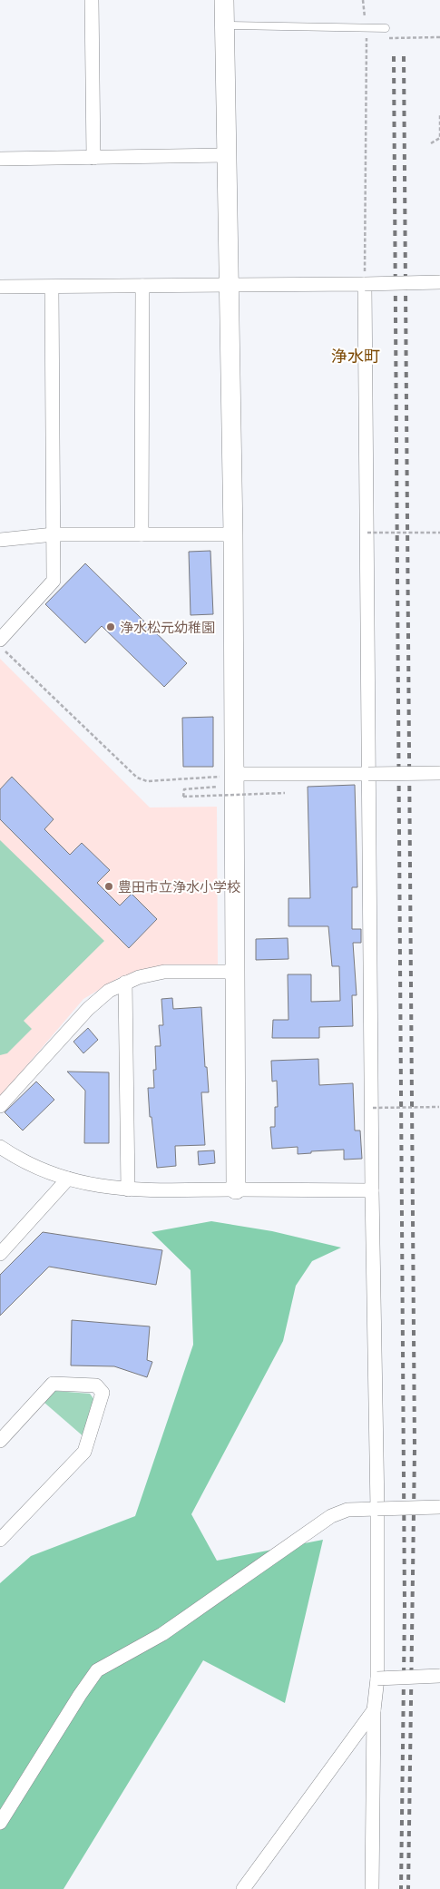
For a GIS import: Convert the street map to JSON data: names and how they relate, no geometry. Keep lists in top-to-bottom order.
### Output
{
  "districts": ["浄水町"],
  "places": ["浄水松元幼稚園", "豊田市立浄水小学校"]
}
